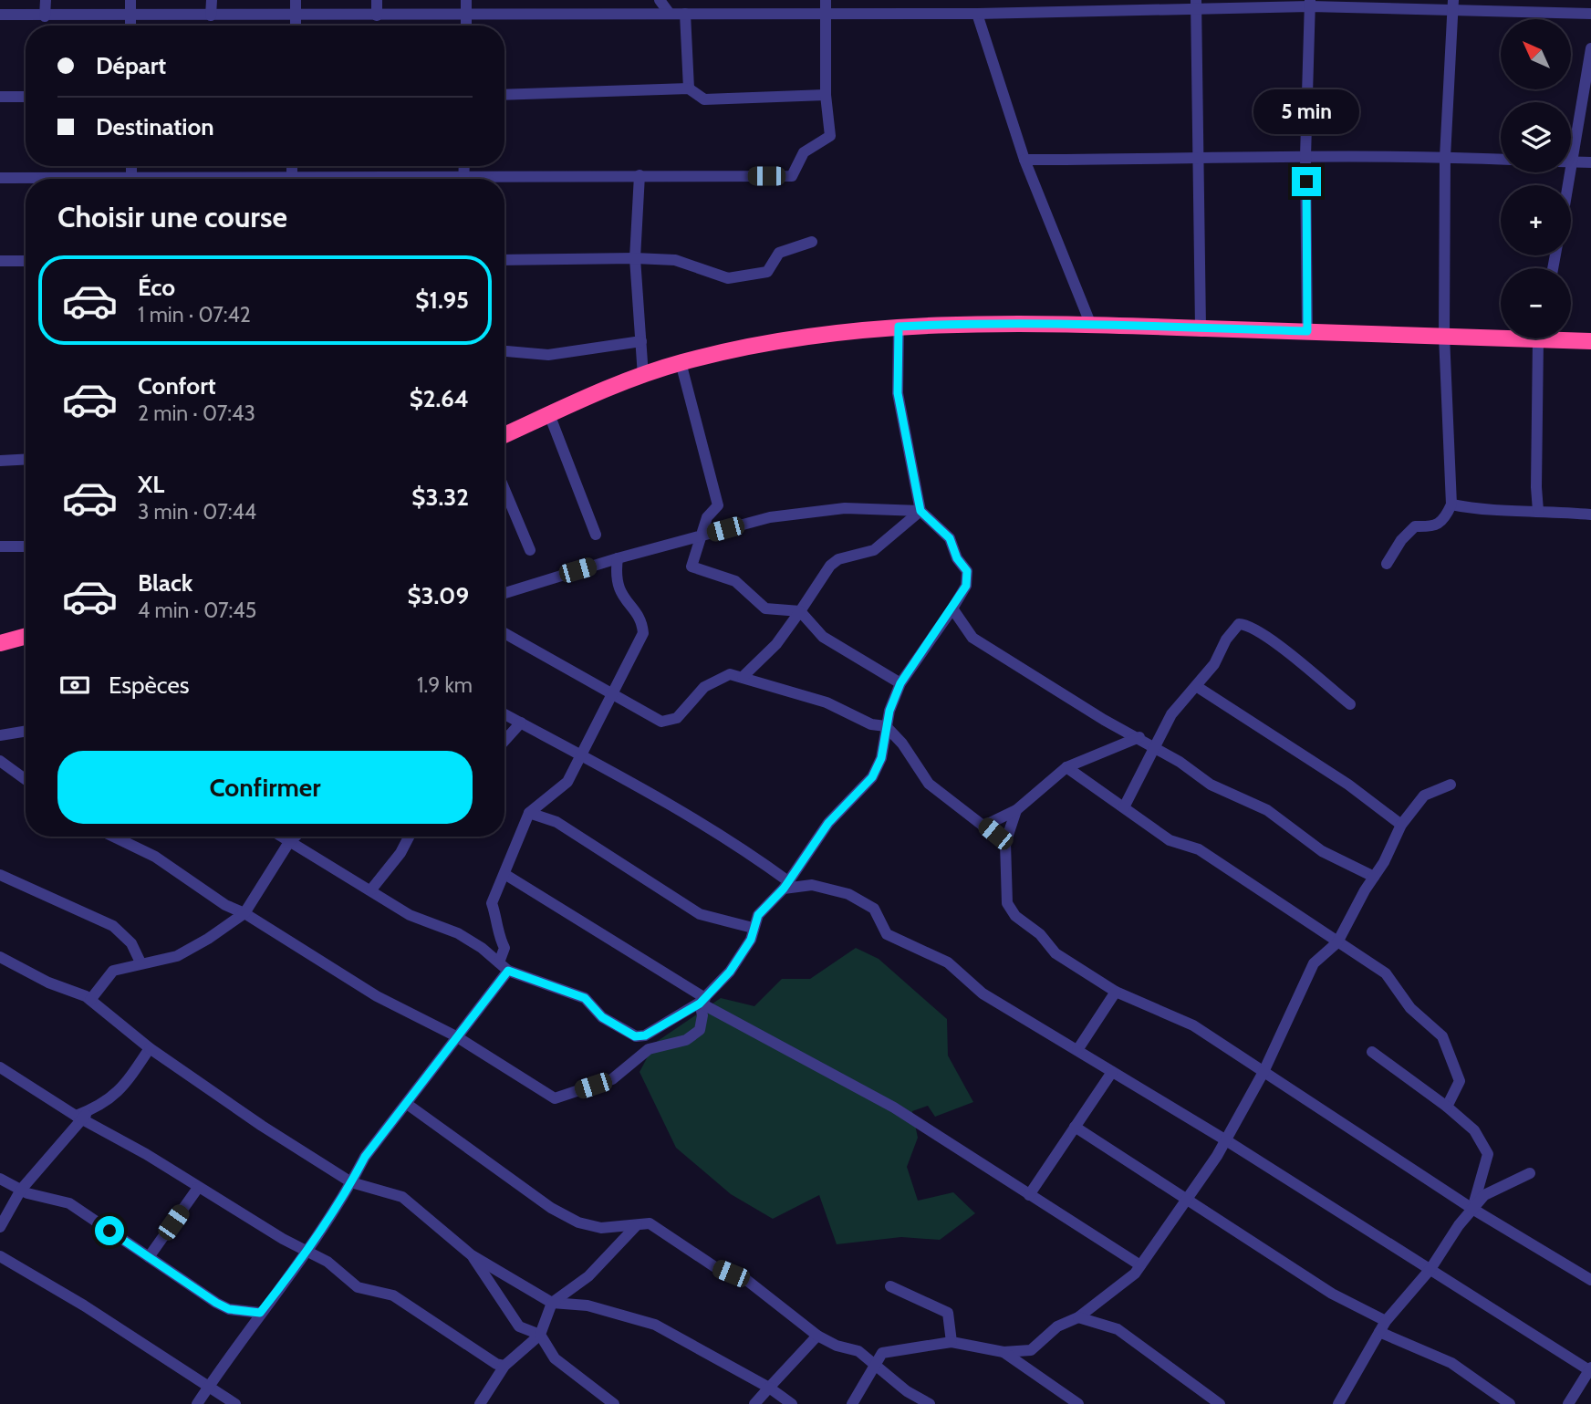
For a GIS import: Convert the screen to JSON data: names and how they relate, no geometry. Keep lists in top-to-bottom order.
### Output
{
  "north": "top left",
  "page": {
    "map_buttons": ["+", "−"],
    "banner": ["Départ", "Destination"],
    "bubble": "5 min",
    "heading": "Choisir une course",
    "list": [
      {
        "name": "Éco",
        "note": "1 min · 07:42",
        "value": "$1.95"
      },
      {
        "name": "Confort",
        "note": "2 min · 07:43",
        "value": "$2.64"
      },
      {
        "name": "XL",
        "note": "3 min · 07:44",
        "value": "$3.32"
      },
      {
        "name": "Black",
        "note": "4 min · 07:45",
        "value": "$3.09"
      }
    ],
    "pay": ["Espèces", "1.9 km"],
    "buttons": "Confirmer"
  }
}
